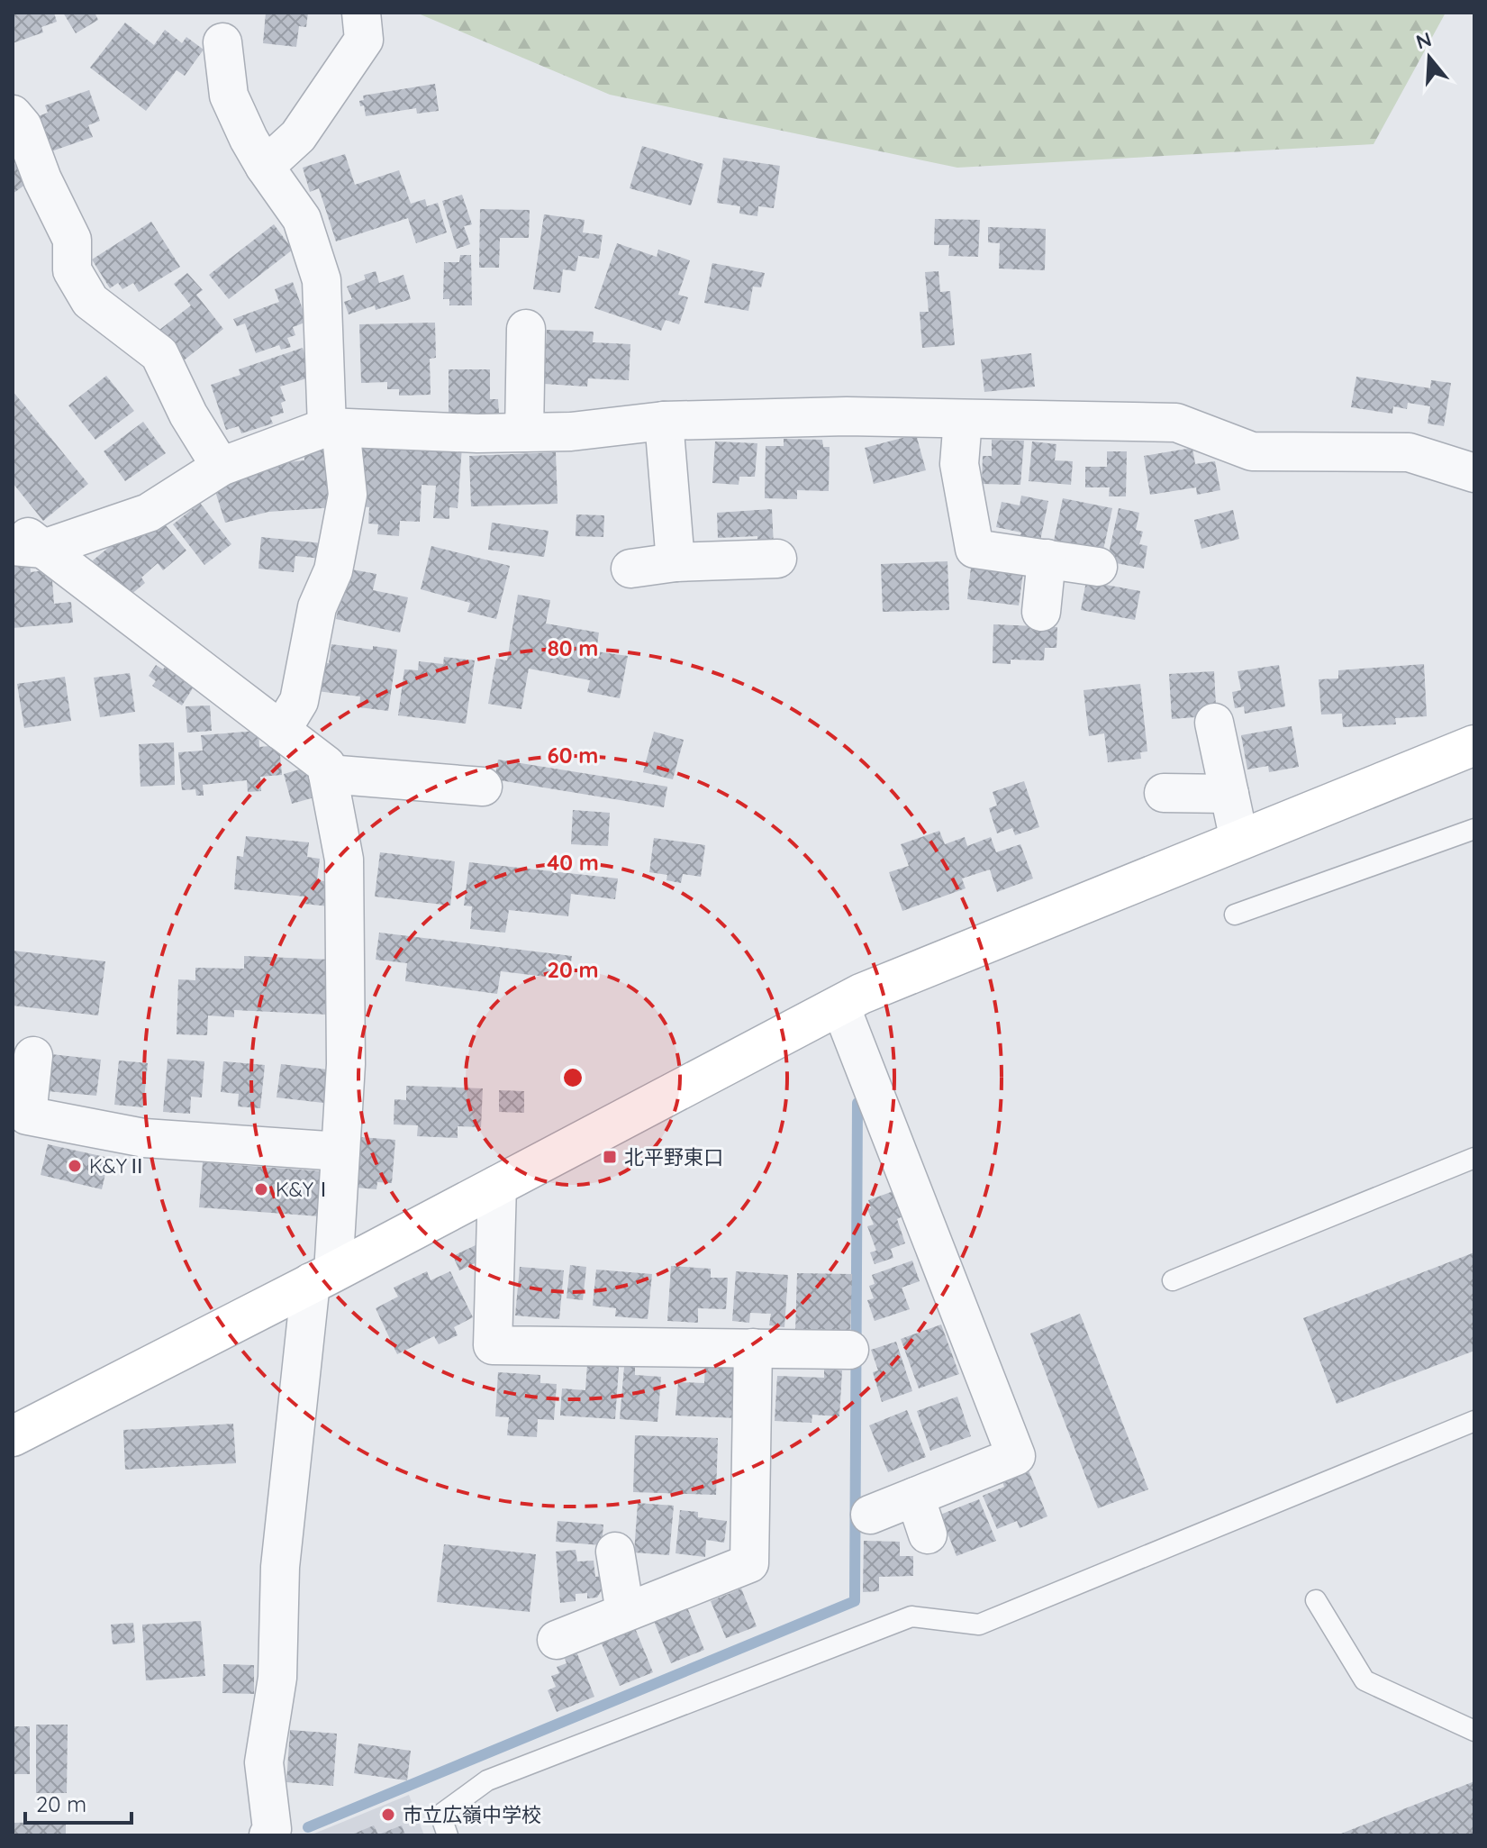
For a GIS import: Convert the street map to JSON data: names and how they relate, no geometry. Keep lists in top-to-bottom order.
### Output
{
  "places": {
    "transit": ["北平野東口"],
    "other": ["K&YⅡ", "K&YⅠ", "市立広嶺中学校"]
  },
  "scale_bar": "20 m",
  "north": "top",
  "rings": [
    "80 m",
    "60 m",
    "40 m",
    "20 m"
  ]
}
